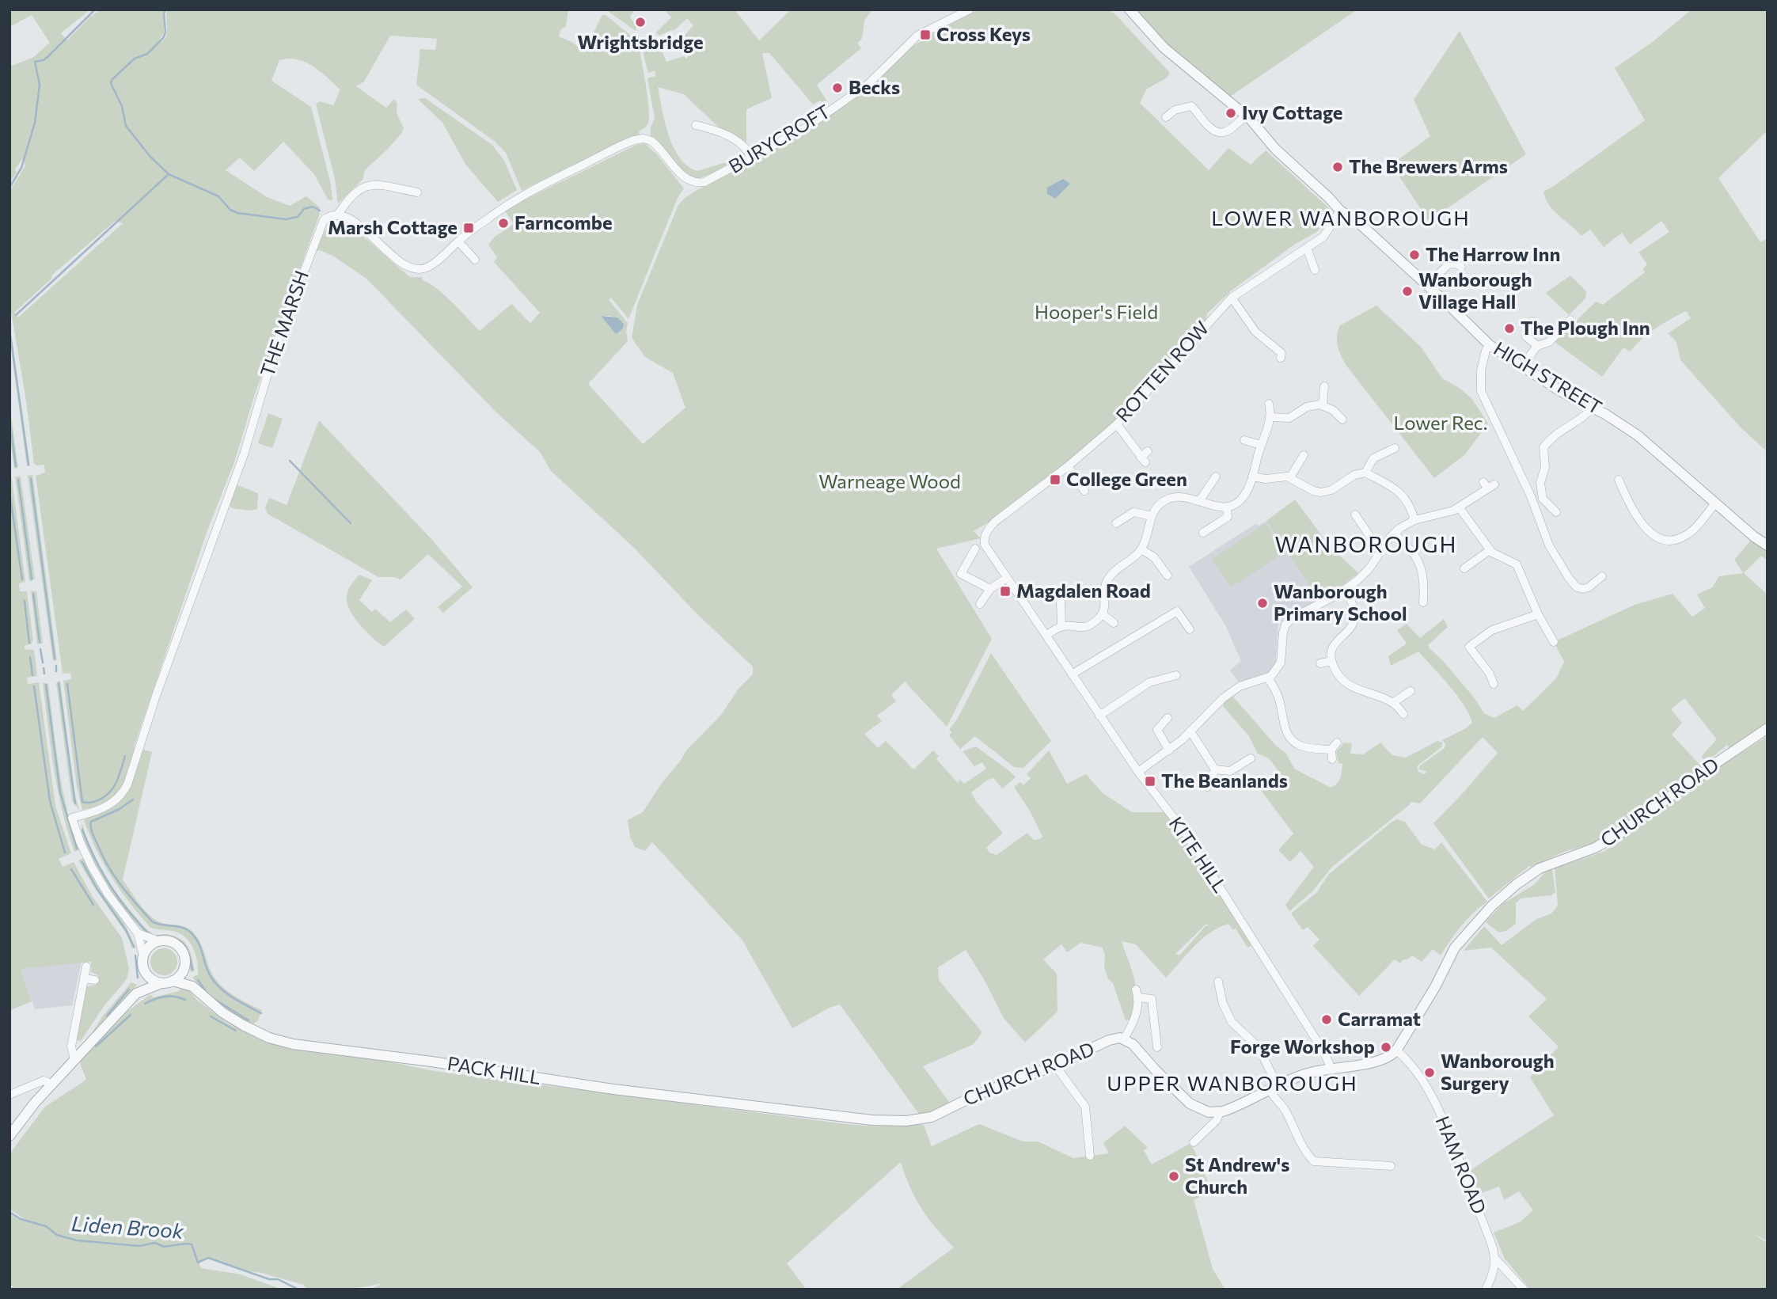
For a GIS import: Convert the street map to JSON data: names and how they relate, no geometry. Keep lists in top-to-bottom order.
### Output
{
  "streets": {
    "street": [
      "BURYCROFT",
      "THE MARSH",
      "ROTTEN ROW",
      "HIGH STREET",
      "CHURCH ROAD",
      "KITE HILL",
      "PACK HILL",
      "HAM ROAD"
    ]
  },
  "crossings": [
    ["ROTTEN ROW", "HIGH STREET"],
    ["ROTTEN ROW", "KITE HILL"],
    ["CHURCH ROAD", "PACK HILL"],
    ["CHURCH ROAD", "HAM ROAD"]
  ],
  "districts": ["LOWER WANBOROUGH", "WANBOROUGH", "UPPER WANBOROUGH"],
  "water": ["Liden Brook"],
  "parks": ["Hooper's Field", "Lower Rec.", "Warneage Wood"],
  "places": {
    "other": [
      "Wrightsbridge",
      "Becks",
      "Ivy Cottage",
      "The Brewers Arms",
      "Farncombe",
      "The Harrow Inn",
      "Wanborough Village Hall",
      "The Plough Inn",
      "Wanborough Primary School",
      "Carramat",
      "Forge Workshop",
      "Wanborough Surgery",
      "St Andrew's Church"
    ],
    "transit": [
      "Cross Keys",
      "Marsh Cottage",
      "College Green",
      "Magdalen Road",
      "The Beanlands"
    ]
  }
}
